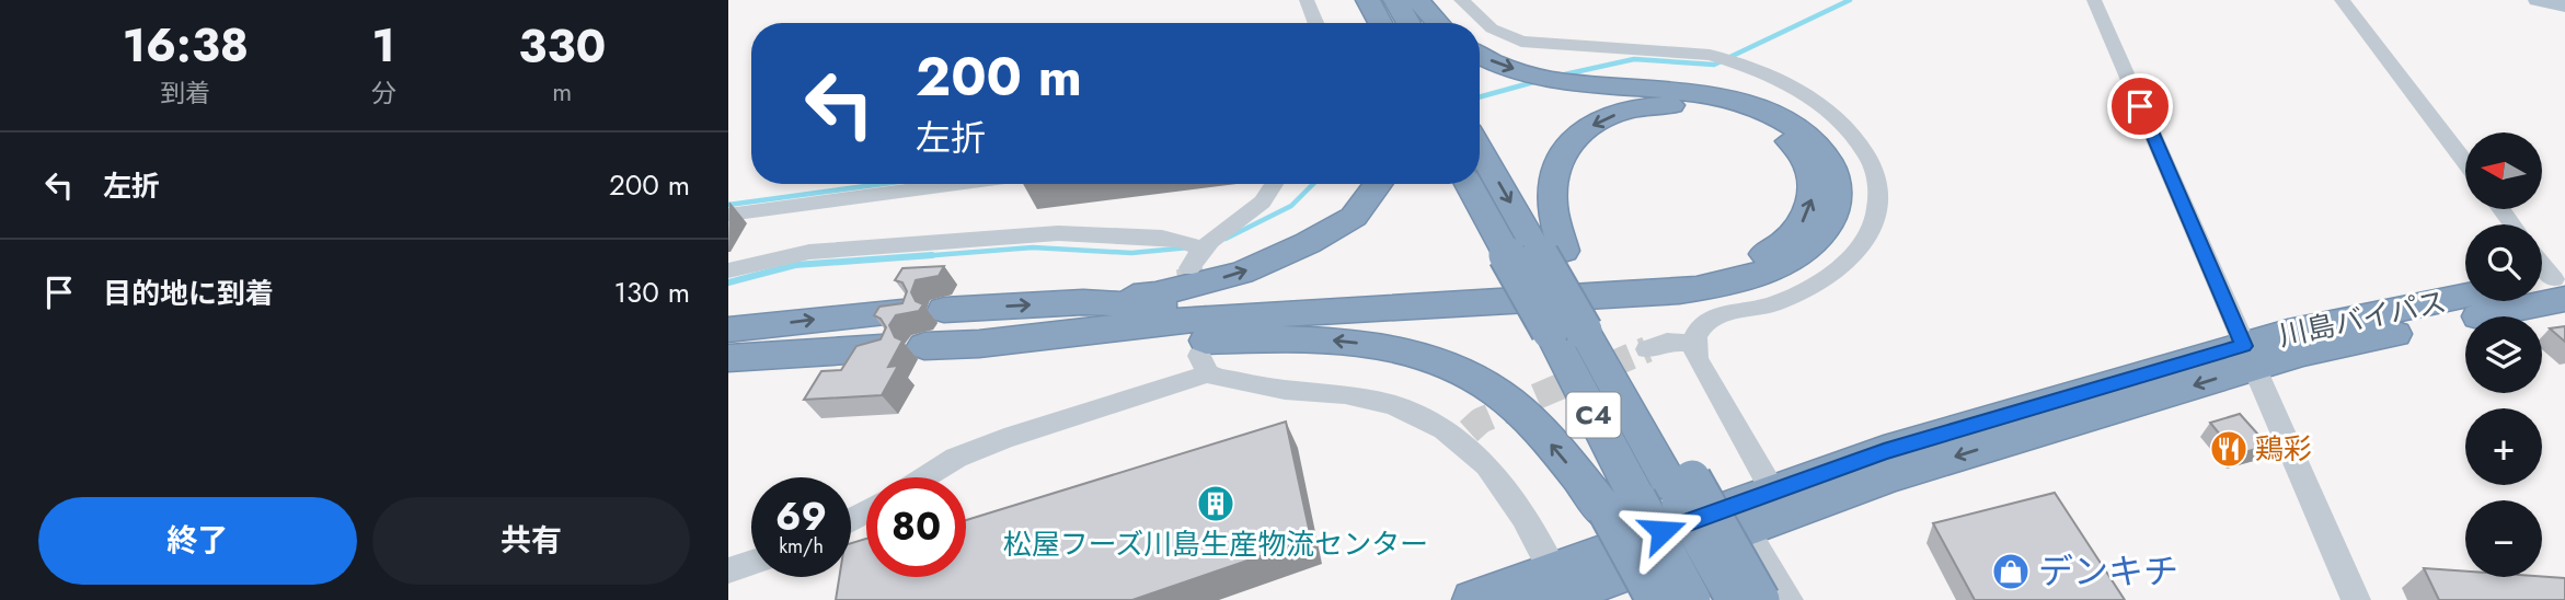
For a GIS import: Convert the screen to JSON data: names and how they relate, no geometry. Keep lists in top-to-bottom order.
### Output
{
  "streets": {
    "highway": ["川島バイパス", "C4"]
  },
  "places": {
    "restaurant": ["鶏彩"],
    "building": ["松屋フーズ川島生産物流センター"],
    "shop": ["デンキチ"]
  },
  "north": "left",
  "page": {
    "eta": [
      "16:38",
      "到着",
      "1",
      "分",
      "330",
      "m"
    ],
    "turn": ["200 m", "左折"],
    "list": [
      {
        "name": "左折",
        "value": "200 m"
      },
      {
        "name": "目的地に到着",
        "value": "130 m"
      }
    ],
    "map_buttons": ["+", "−"],
    "speed": "69 km/h",
    "limit": "80",
    "buttons": ["終了", "共有"]
  }
}
